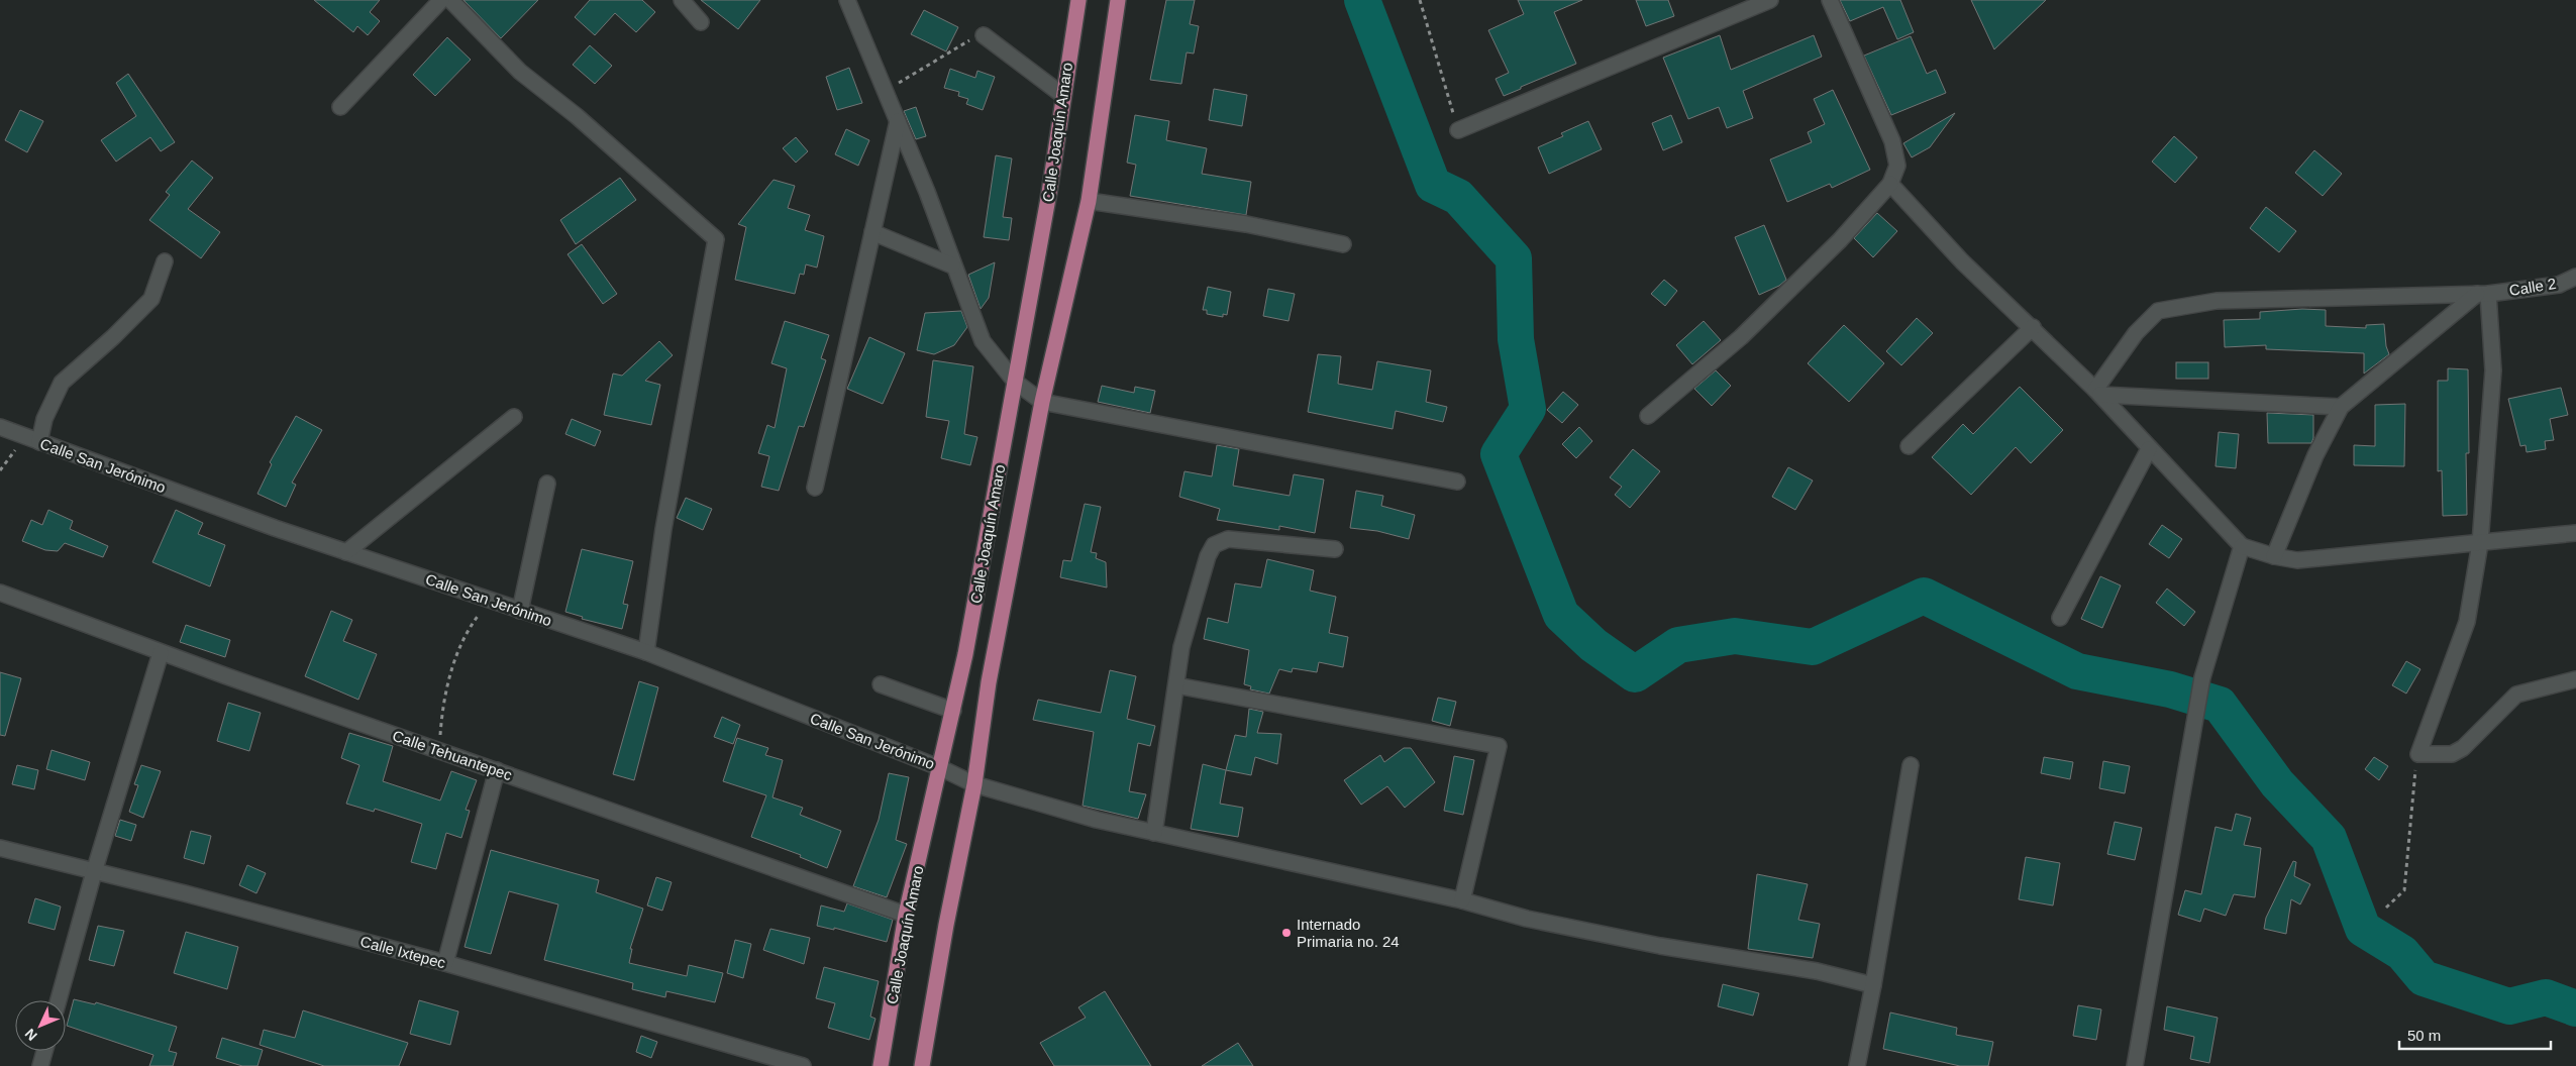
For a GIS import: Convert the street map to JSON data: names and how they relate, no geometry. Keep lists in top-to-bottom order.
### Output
{
  "streets": {
    "main road": ["Calle Joaquín Amaro"],
    "street": [
      "Calle 2",
      "Calle San Jerónimo",
      "Calle Tehuantepec",
      "Calle Ixtepec"
    ]
  },
  "crossings": [
    ["Calle Joaquín Amaro", "Calle San Jerónimo"],
    ["Calle Joaquín Amaro", "Calle Tehuantepec"]
  ],
  "places": ["Internado Primaria no. 24"],
  "scale_bar": "50 m",
  "north": "bottom left"
}
